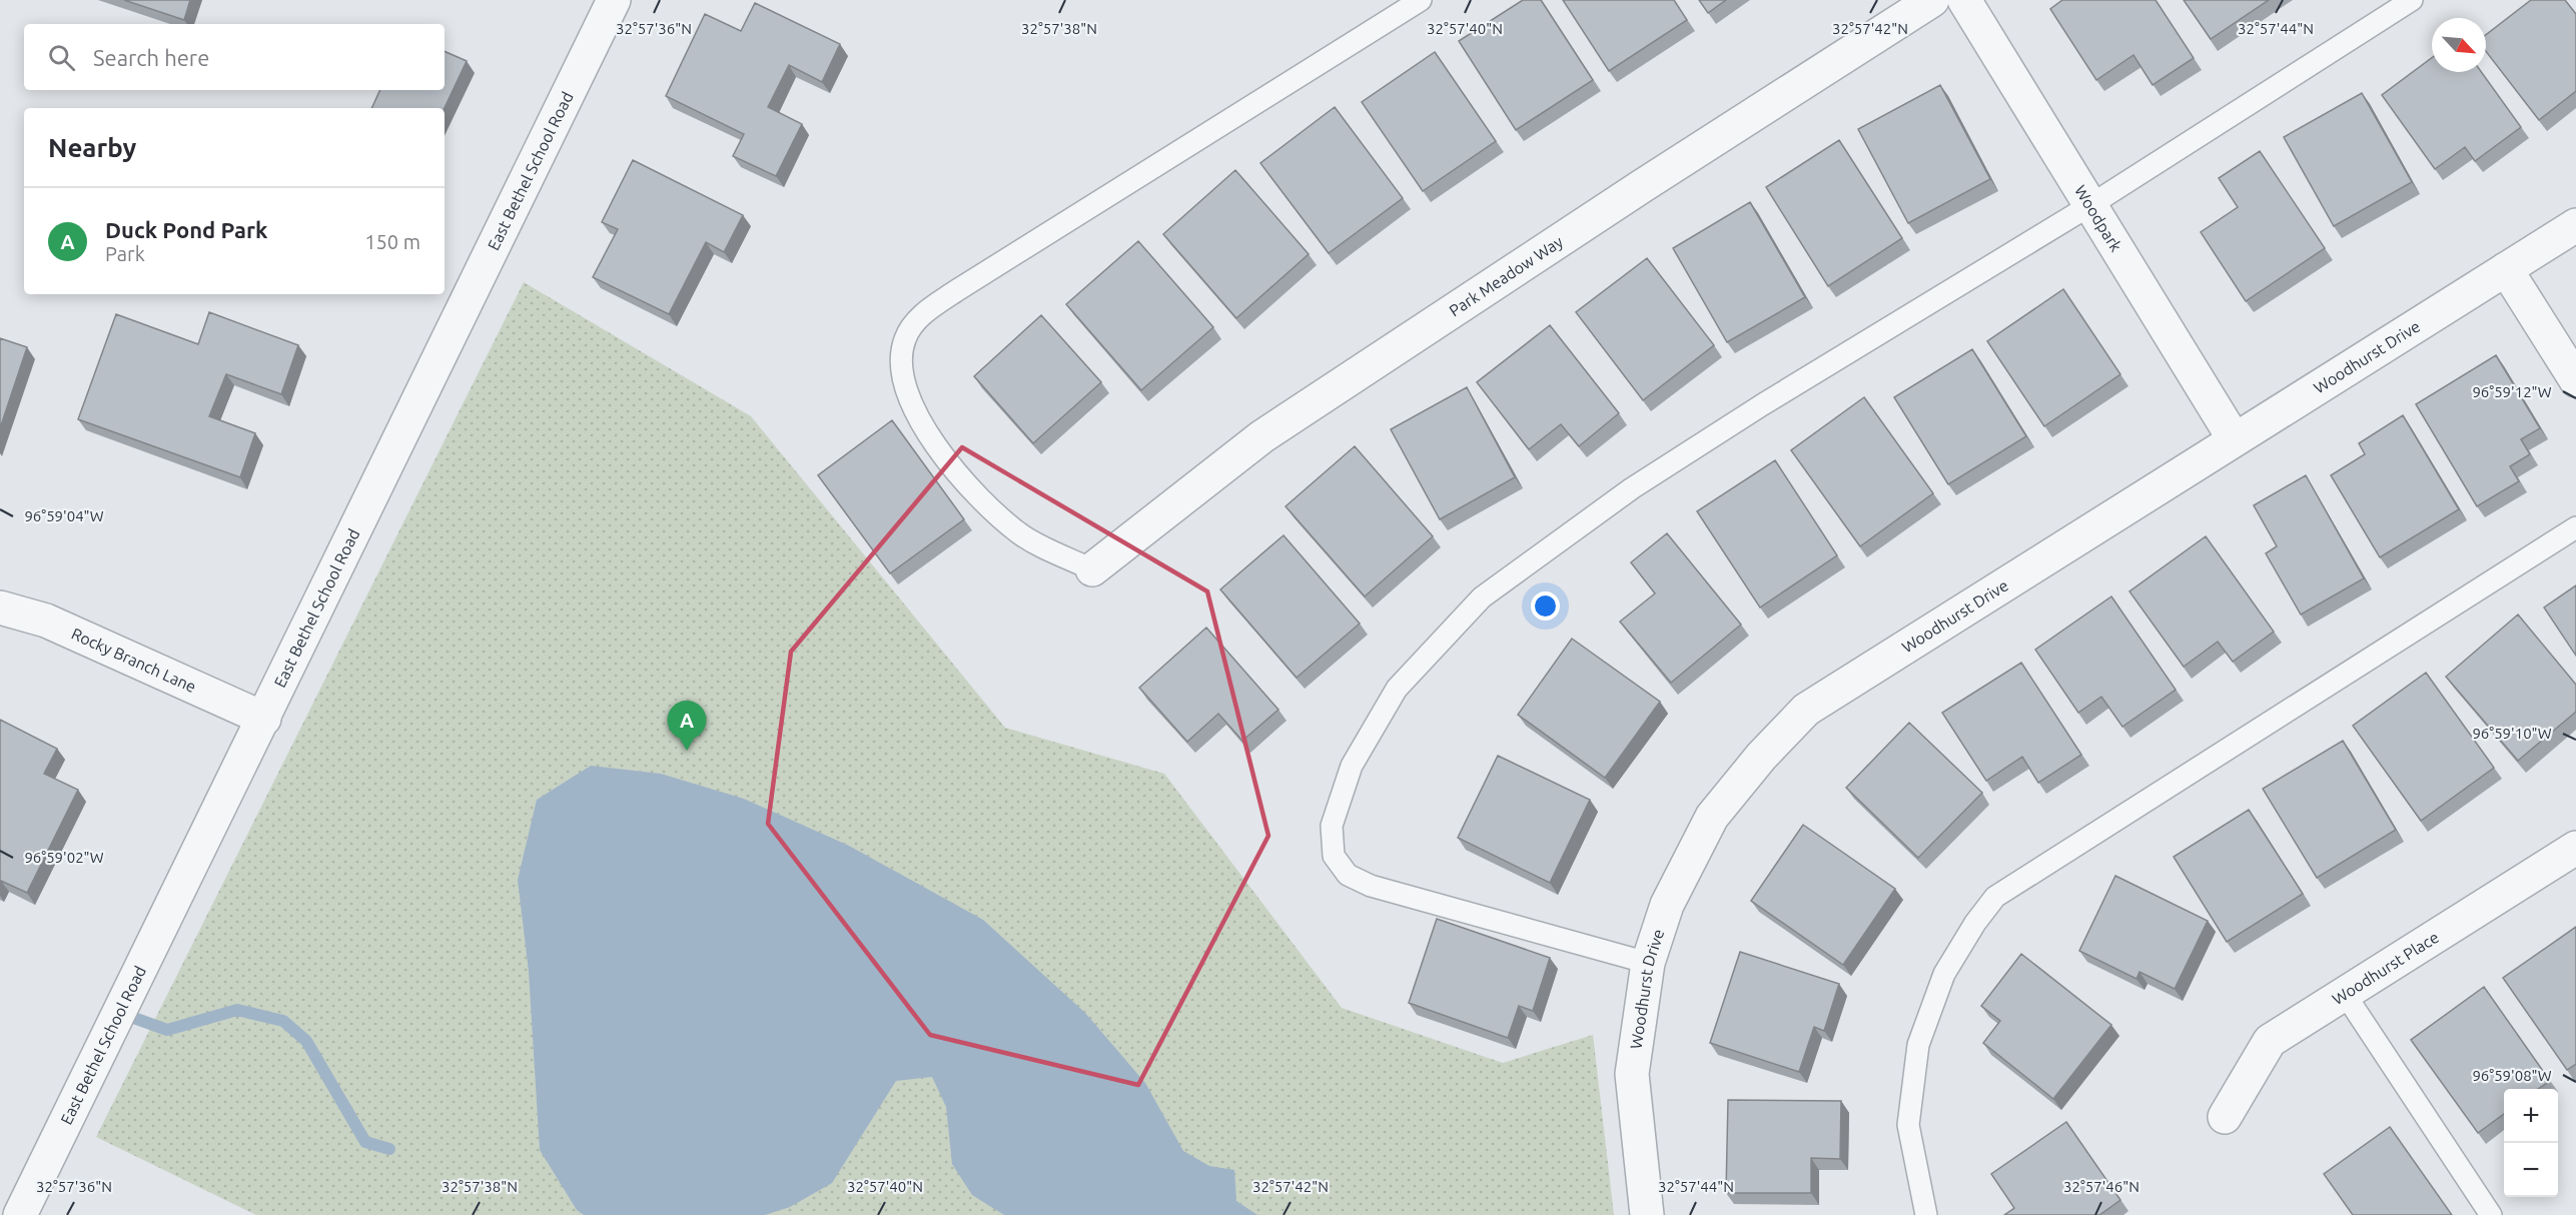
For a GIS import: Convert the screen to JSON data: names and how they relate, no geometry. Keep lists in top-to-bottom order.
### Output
{
  "streets": {
    "street": [
      "East Bethel School Road",
      "Woodpark",
      "Park Meadow Way",
      "Woodhurst Drive",
      "Rocky Branch Lane",
      "Woodhurst Place"
    ]
  },
  "crossings": [
    ["East Bethel School Road", "Rocky Branch Lane"],
    ["Woodpark", "Woodhurst Drive"]
  ],
  "north": "bottom right",
  "page": {
    "search": "Search here",
    "heading": "Nearby",
    "list": [
      {
        "mark": "A",
        "name": "Duck Pond Park",
        "note": "Park",
        "value": "150 m"
      }
    ],
    "pins": "A",
    "map_buttons": ["+", "−"]
  },
  "coordinates": [
    "32°57'36\"N",
    "32°57'38\"N",
    "32°57'40\"N",
    "32°57'42\"N",
    "32°57'44\"N",
    "96°59'12\"W",
    "96°59'04\"W",
    "96°59'10\"W",
    "96°59'02\"W",
    "96°59'08\"W",
    "32°57'46\"N"
  ]
}
